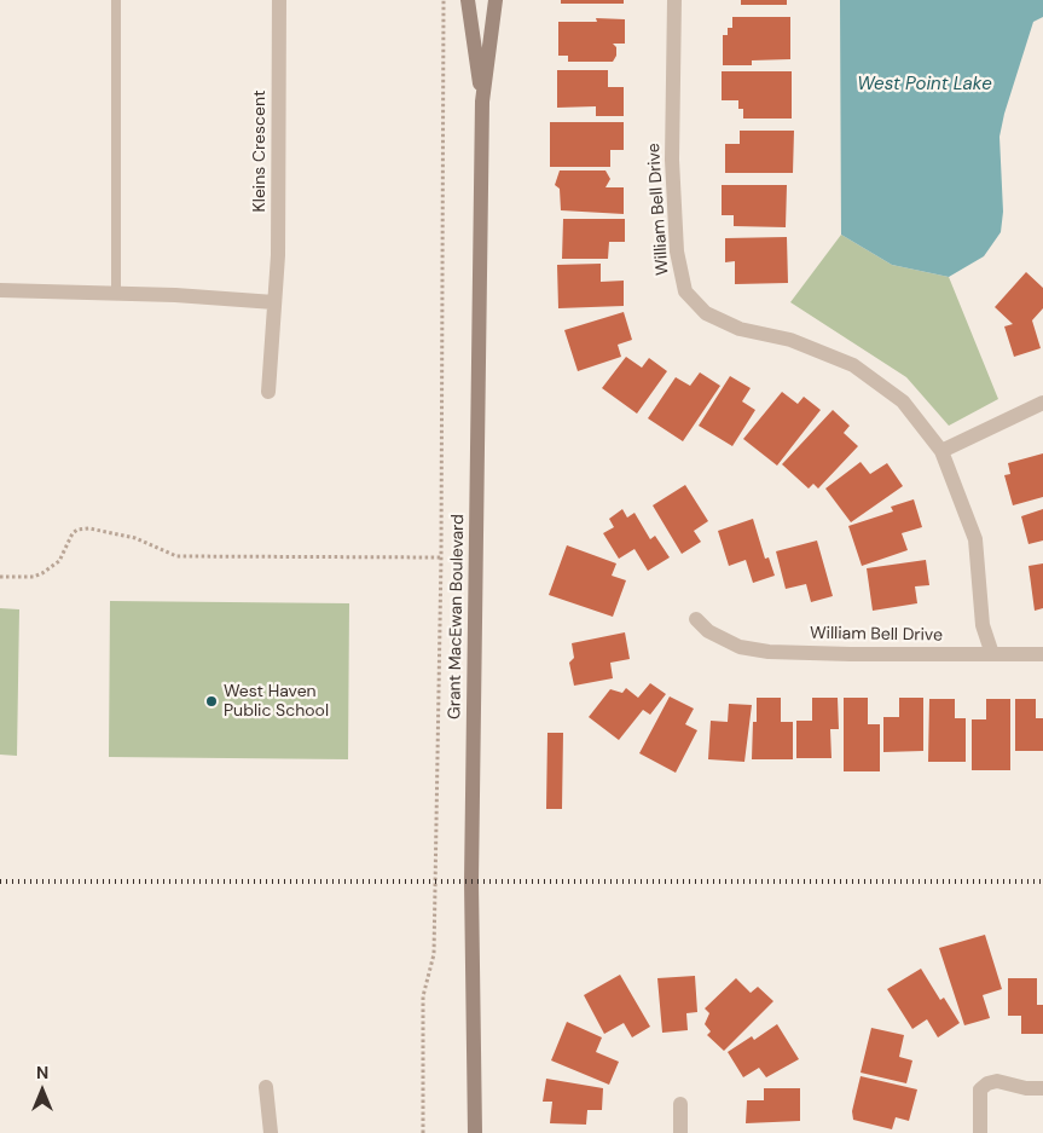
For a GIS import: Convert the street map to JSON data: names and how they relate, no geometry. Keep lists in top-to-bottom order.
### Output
{
  "streets": {
    "main road": ["Grant MacEwan Boulevard"],
    "street": ["Kleins Crescent", "William Bell Drive"]
  },
  "water": ["West Point Lake"],
  "places": ["West Haven Public School"],
  "north": "top"
}
